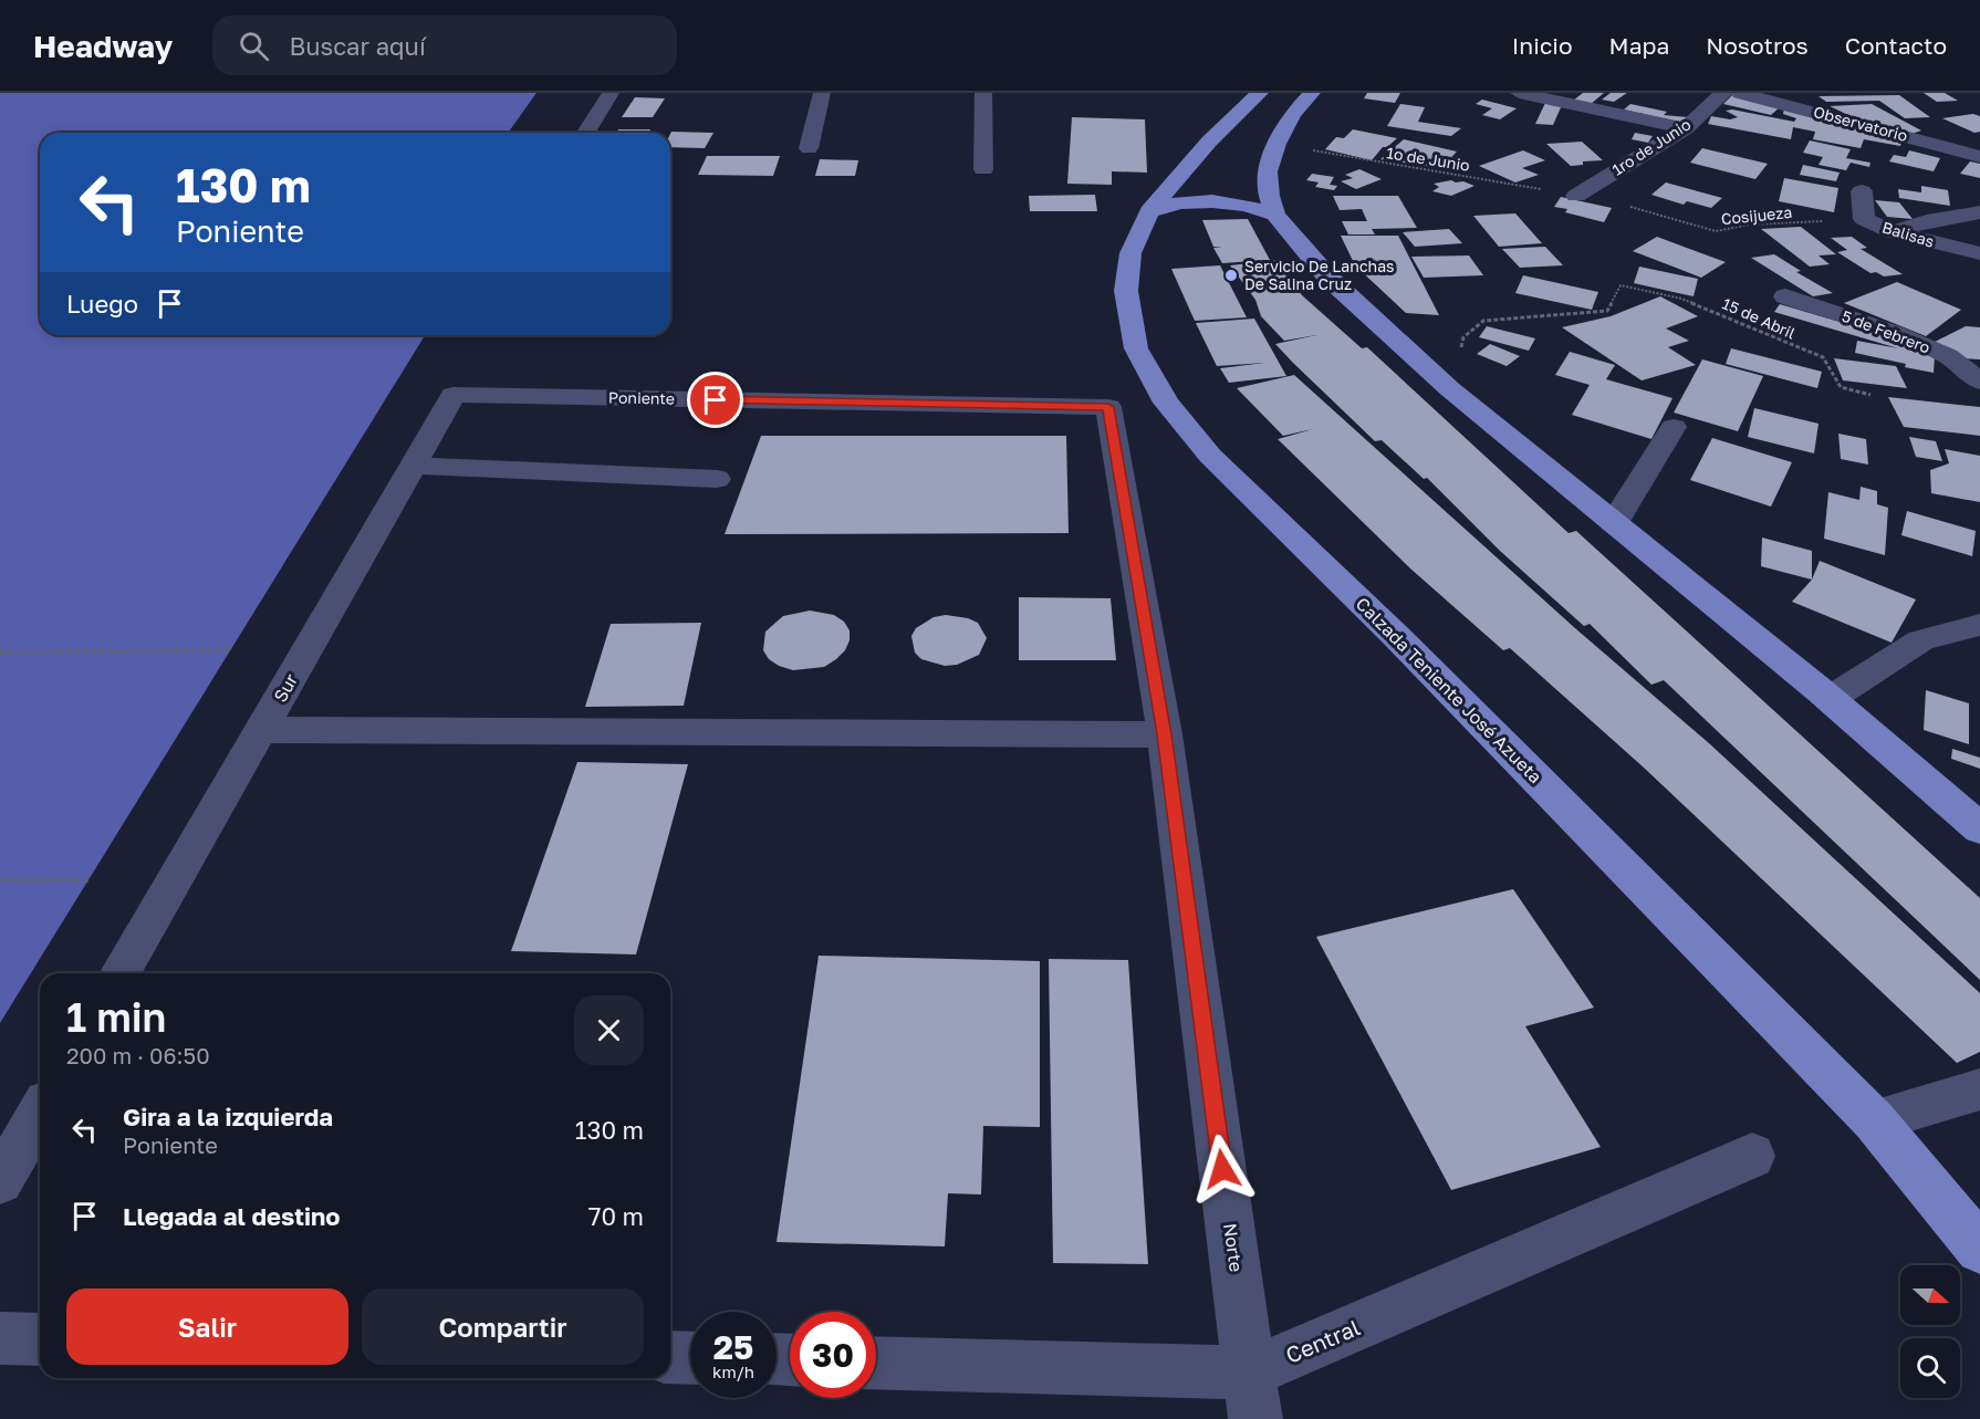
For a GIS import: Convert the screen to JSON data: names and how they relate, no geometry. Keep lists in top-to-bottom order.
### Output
{
  "streets": {
    "main road": ["Calzada Teniente José Azueta"],
    "street": [
      "Observatorio",
      "1ro de Junio",
      "Balisas",
      "5 de Febrero",
      "Poniente",
      "Sur",
      "Norte",
      "Central"
    ],
    "path": ["1o de Junio", "Cosijueza", "15 de Abril"]
  },
  "crossings": [
    ["1ro de Junio", "1o de Junio"],
    ["1ro de Junio", "Cosijueza"],
    ["1o de Junio", "Cosijueza"],
    ["Cosijueza", "Balisas"],
    ["Poniente", "Sur"],
    ["Poniente", "Norte"],
    ["Norte", "Central"]
  ],
  "places": ["Servicio De Lanchas De Salina Cruz"],
  "north": "right",
  "page": {
    "header": "Headway",
    "search": "Buscar aquí",
    "nav": [
      "Inicio",
      "Mapa",
      "Nosotros",
      "Contacto"
    ],
    "turn": ["130 m", "Poniente"],
    "then": "Luego",
    "heading": ["1 min", "200 m · 06:50"],
    "list": [
      {
        "name": "Gira a la izquierda",
        "note": "Poniente",
        "value": "130 m"
      },
      {
        "name": "Llegada al destino",
        "value": "70 m"
      }
    ],
    "buttons": ["Salir", "Compartir"],
    "speed": "25 km/h",
    "limit": "30"
  }
}
